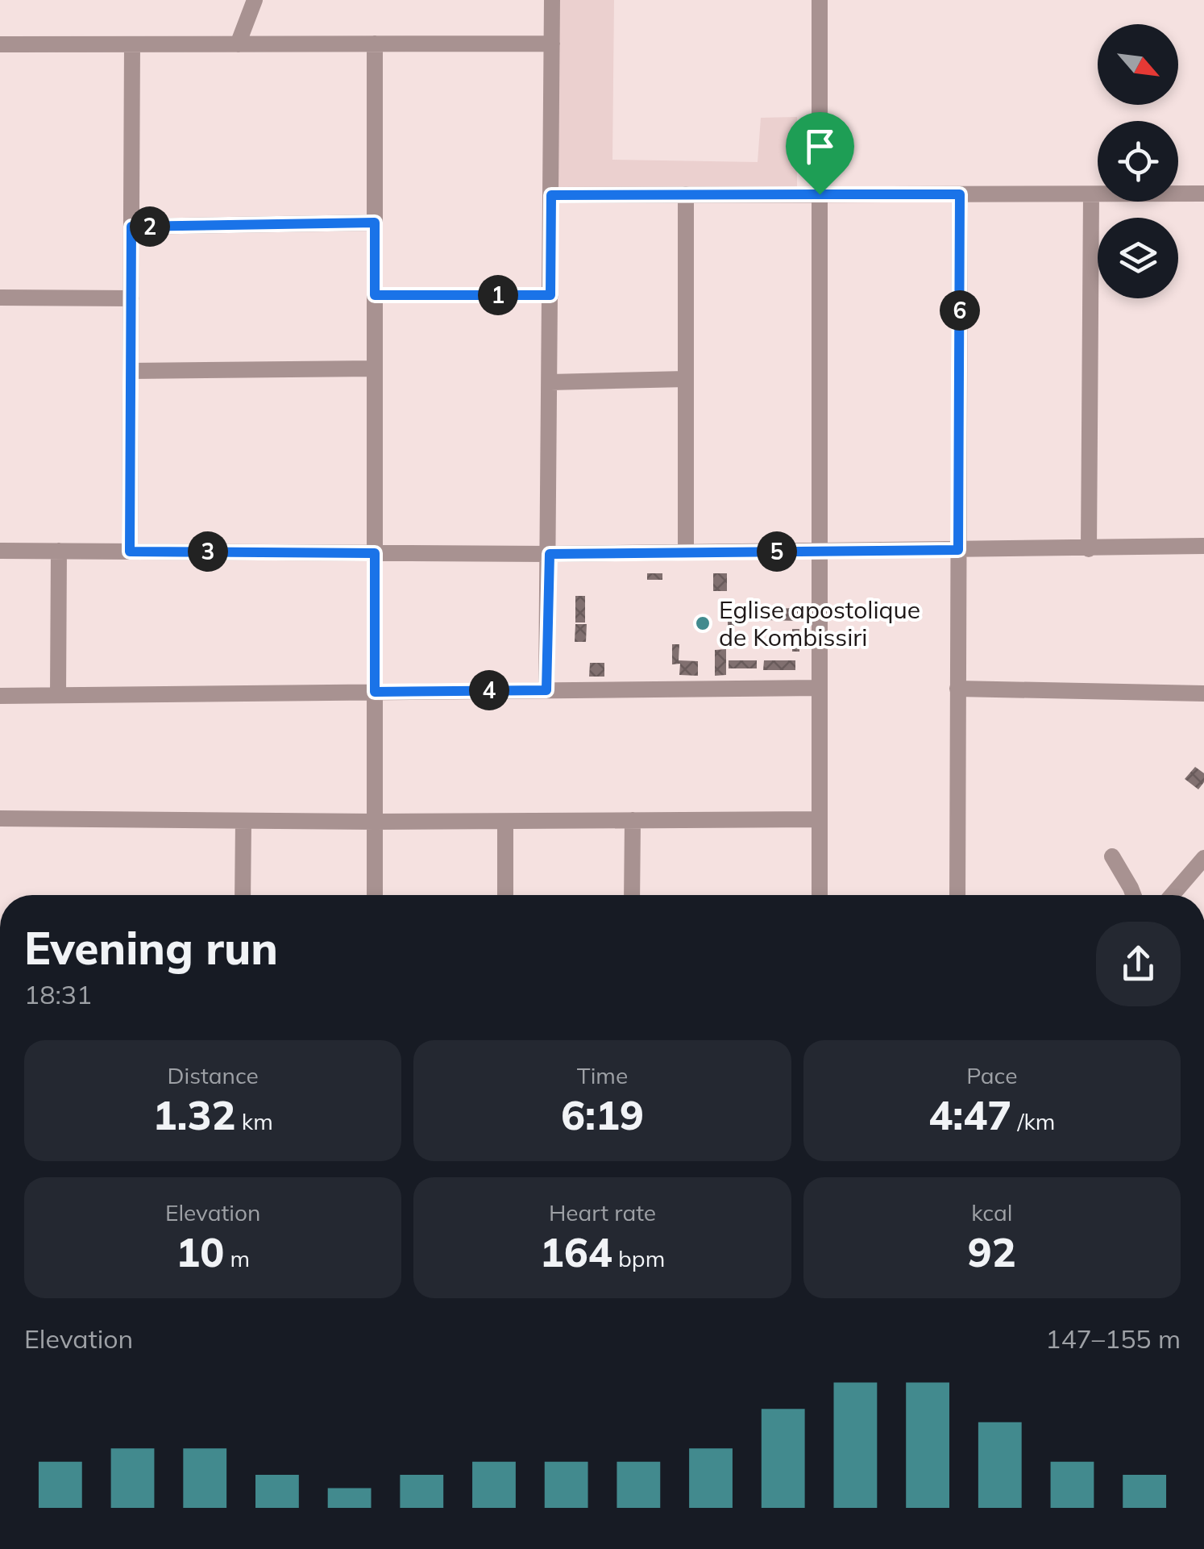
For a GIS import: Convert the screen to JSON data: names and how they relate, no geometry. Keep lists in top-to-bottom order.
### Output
{
  "places": ["Eglise apostolique de Kombissiri"],
  "north": "bottom right",
  "page": {
    "pins": [
      "2",
      "1",
      "6",
      "3",
      "5",
      "4"
    ],
    "heading": ["Evening run", "18:31"],
    "stats": [
      ["Distance", "1.32 km"],
      ["Time", "6:19"],
      ["Pace", "4:47 /km"],
      ["Elevation", "10 m"],
      ["Heart rate", "164 bpm"],
      ["kcal", "92"]
    ],
    "chart": ["Elevation", "147–155 m"]
  }
}
